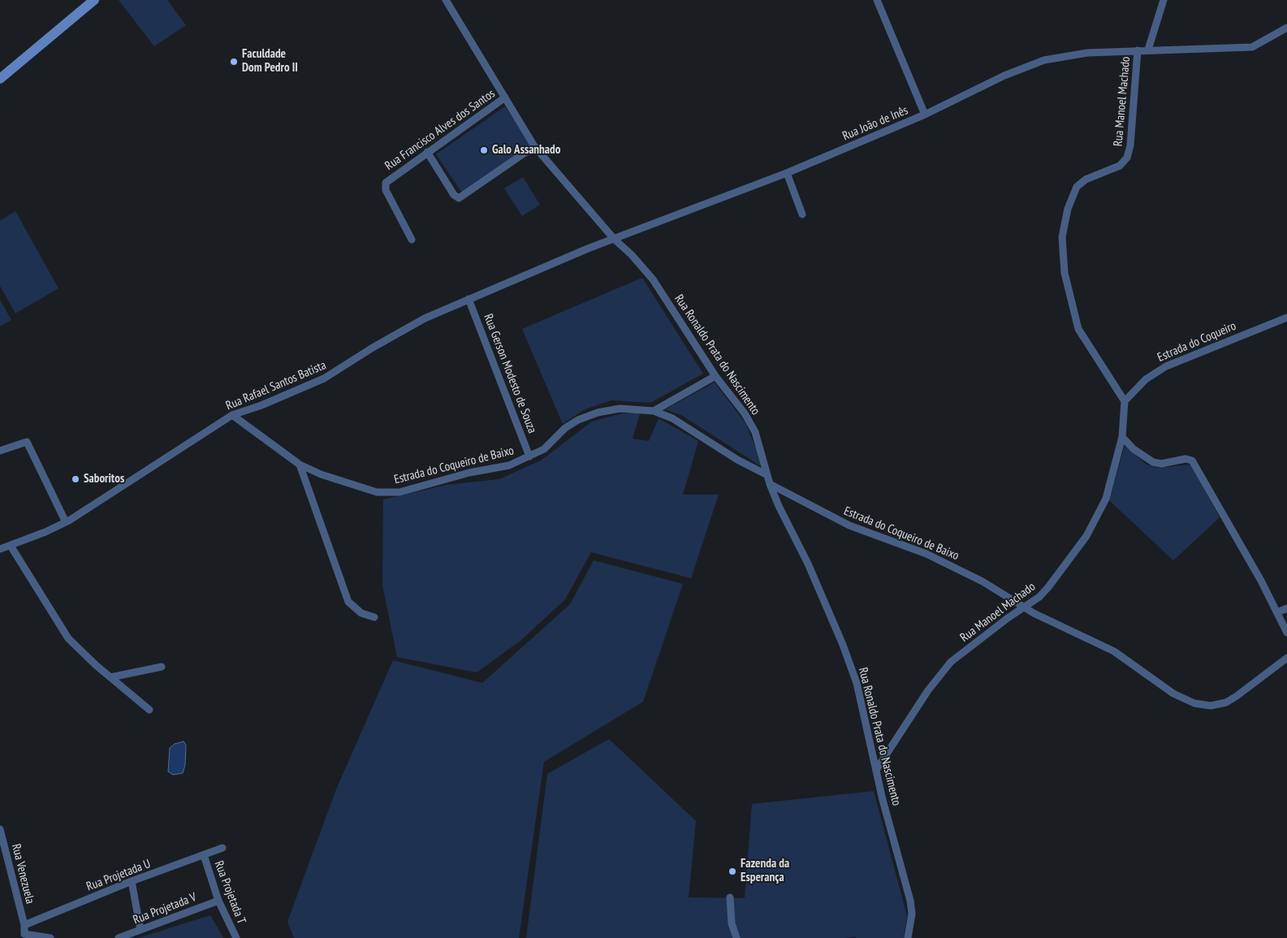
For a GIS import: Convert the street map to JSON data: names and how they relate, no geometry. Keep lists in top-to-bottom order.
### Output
{
  "streets": {
    "street": [
      "Rua Manoel Machado",
      "Rua João de Inês",
      "Rua Francisco Alves dos Santos",
      "Estrada do Coqueiro",
      "Rua Ronaldo Prata do Nascimento",
      "Rua Gerson Modesto de Souza",
      "Rua Rafael Santos Batista",
      "Estrada do Coqueiro de Baixo",
      "Rua Venezuela",
      "Rua Projetada U",
      "Rua Projetada T",
      "Rua Projetada V"
    ]
  },
  "crossings": [
    ["Rua Manoel Machado", "Rua João de Inês"],
    ["Rua Manoel Machado", "Estrada do Coqueiro"],
    ["Rua Manoel Machado", "Rua Ronaldo Prata do Nascimento"],
    ["Rua Manoel Machado", "Estrada do Coqueiro de Baixo"],
    ["Rua João de Inês", "Rua Ronaldo Prata do Nascimento"],
    ["Rua João de Inês", "Rua Rafael Santos Batista"],
    ["Rua Francisco Alves dos Santos", "Rua Ronaldo Prata do Nascimento"],
    ["Rua Ronaldo Prata do Nascimento", "Rua Rafael Santos Batista"],
    ["Rua Ronaldo Prata do Nascimento", "Estrada do Coqueiro de Baixo"],
    ["Rua Gerson Modesto de Souza", "Rua Rafael Santos Batista"],
    ["Rua Gerson Modesto de Souza", "Estrada do Coqueiro de Baixo"],
    ["Rua Rafael Santos Batista", "Estrada do Coqueiro de Baixo"],
    ["Rua Venezuela", "Rua Projetada U"],
    ["Rua Projetada U", "Rua Projetada T"],
    ["Rua Projetada T", "Rua Projetada V"]
  ],
  "places": [
    "Faculdade Dom Pedro II",
    "Galo Assanhado",
    "Saboritos",
    "Fazenda da Esperança"
  ]
}
